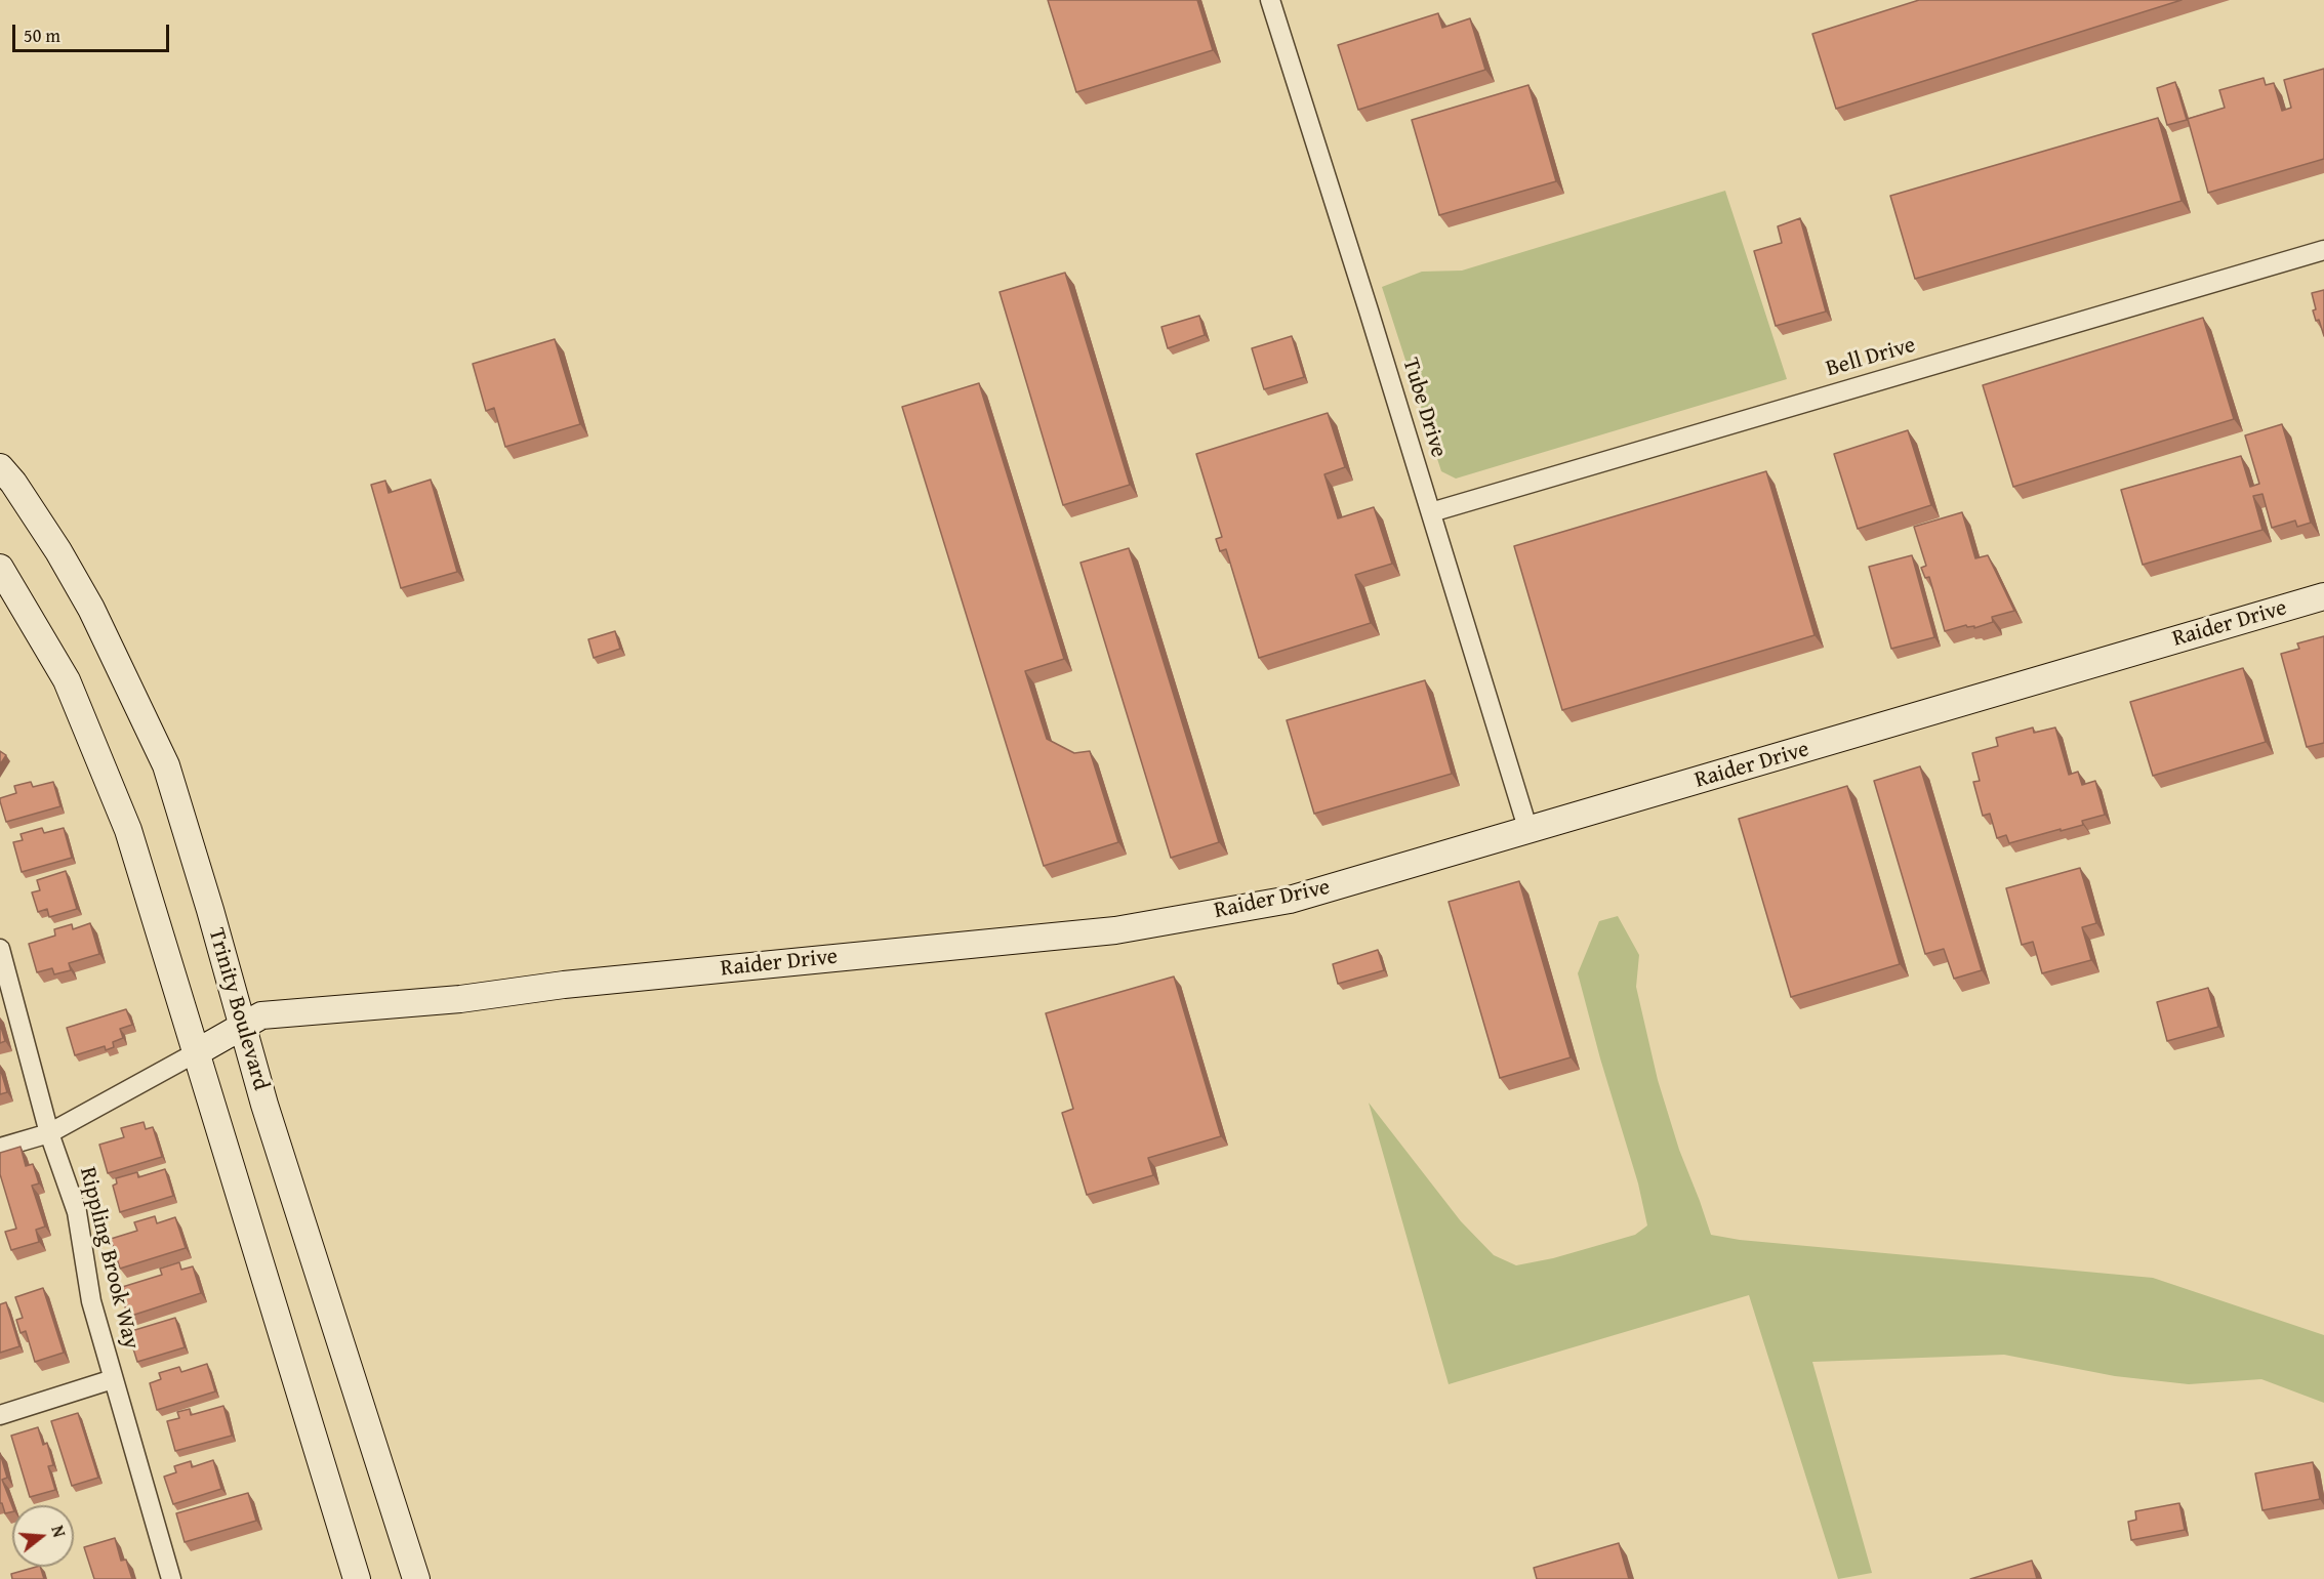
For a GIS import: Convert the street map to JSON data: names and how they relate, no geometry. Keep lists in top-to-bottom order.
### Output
{
  "streets": {
    "main road": ["Raider Drive", "Trinity Boulevard"],
    "street": ["Bell Drive", "Tube Drive", "Rippling Brook Way"]
  },
  "crossings": [
    ["Bell Drive", "Tube Drive"],
    ["Tube Drive", "Raider Drive"],
    ["Raider Drive", "Trinity Boulevard"]
  ],
  "scale_bar": "50 m",
  "north": "right"
}
